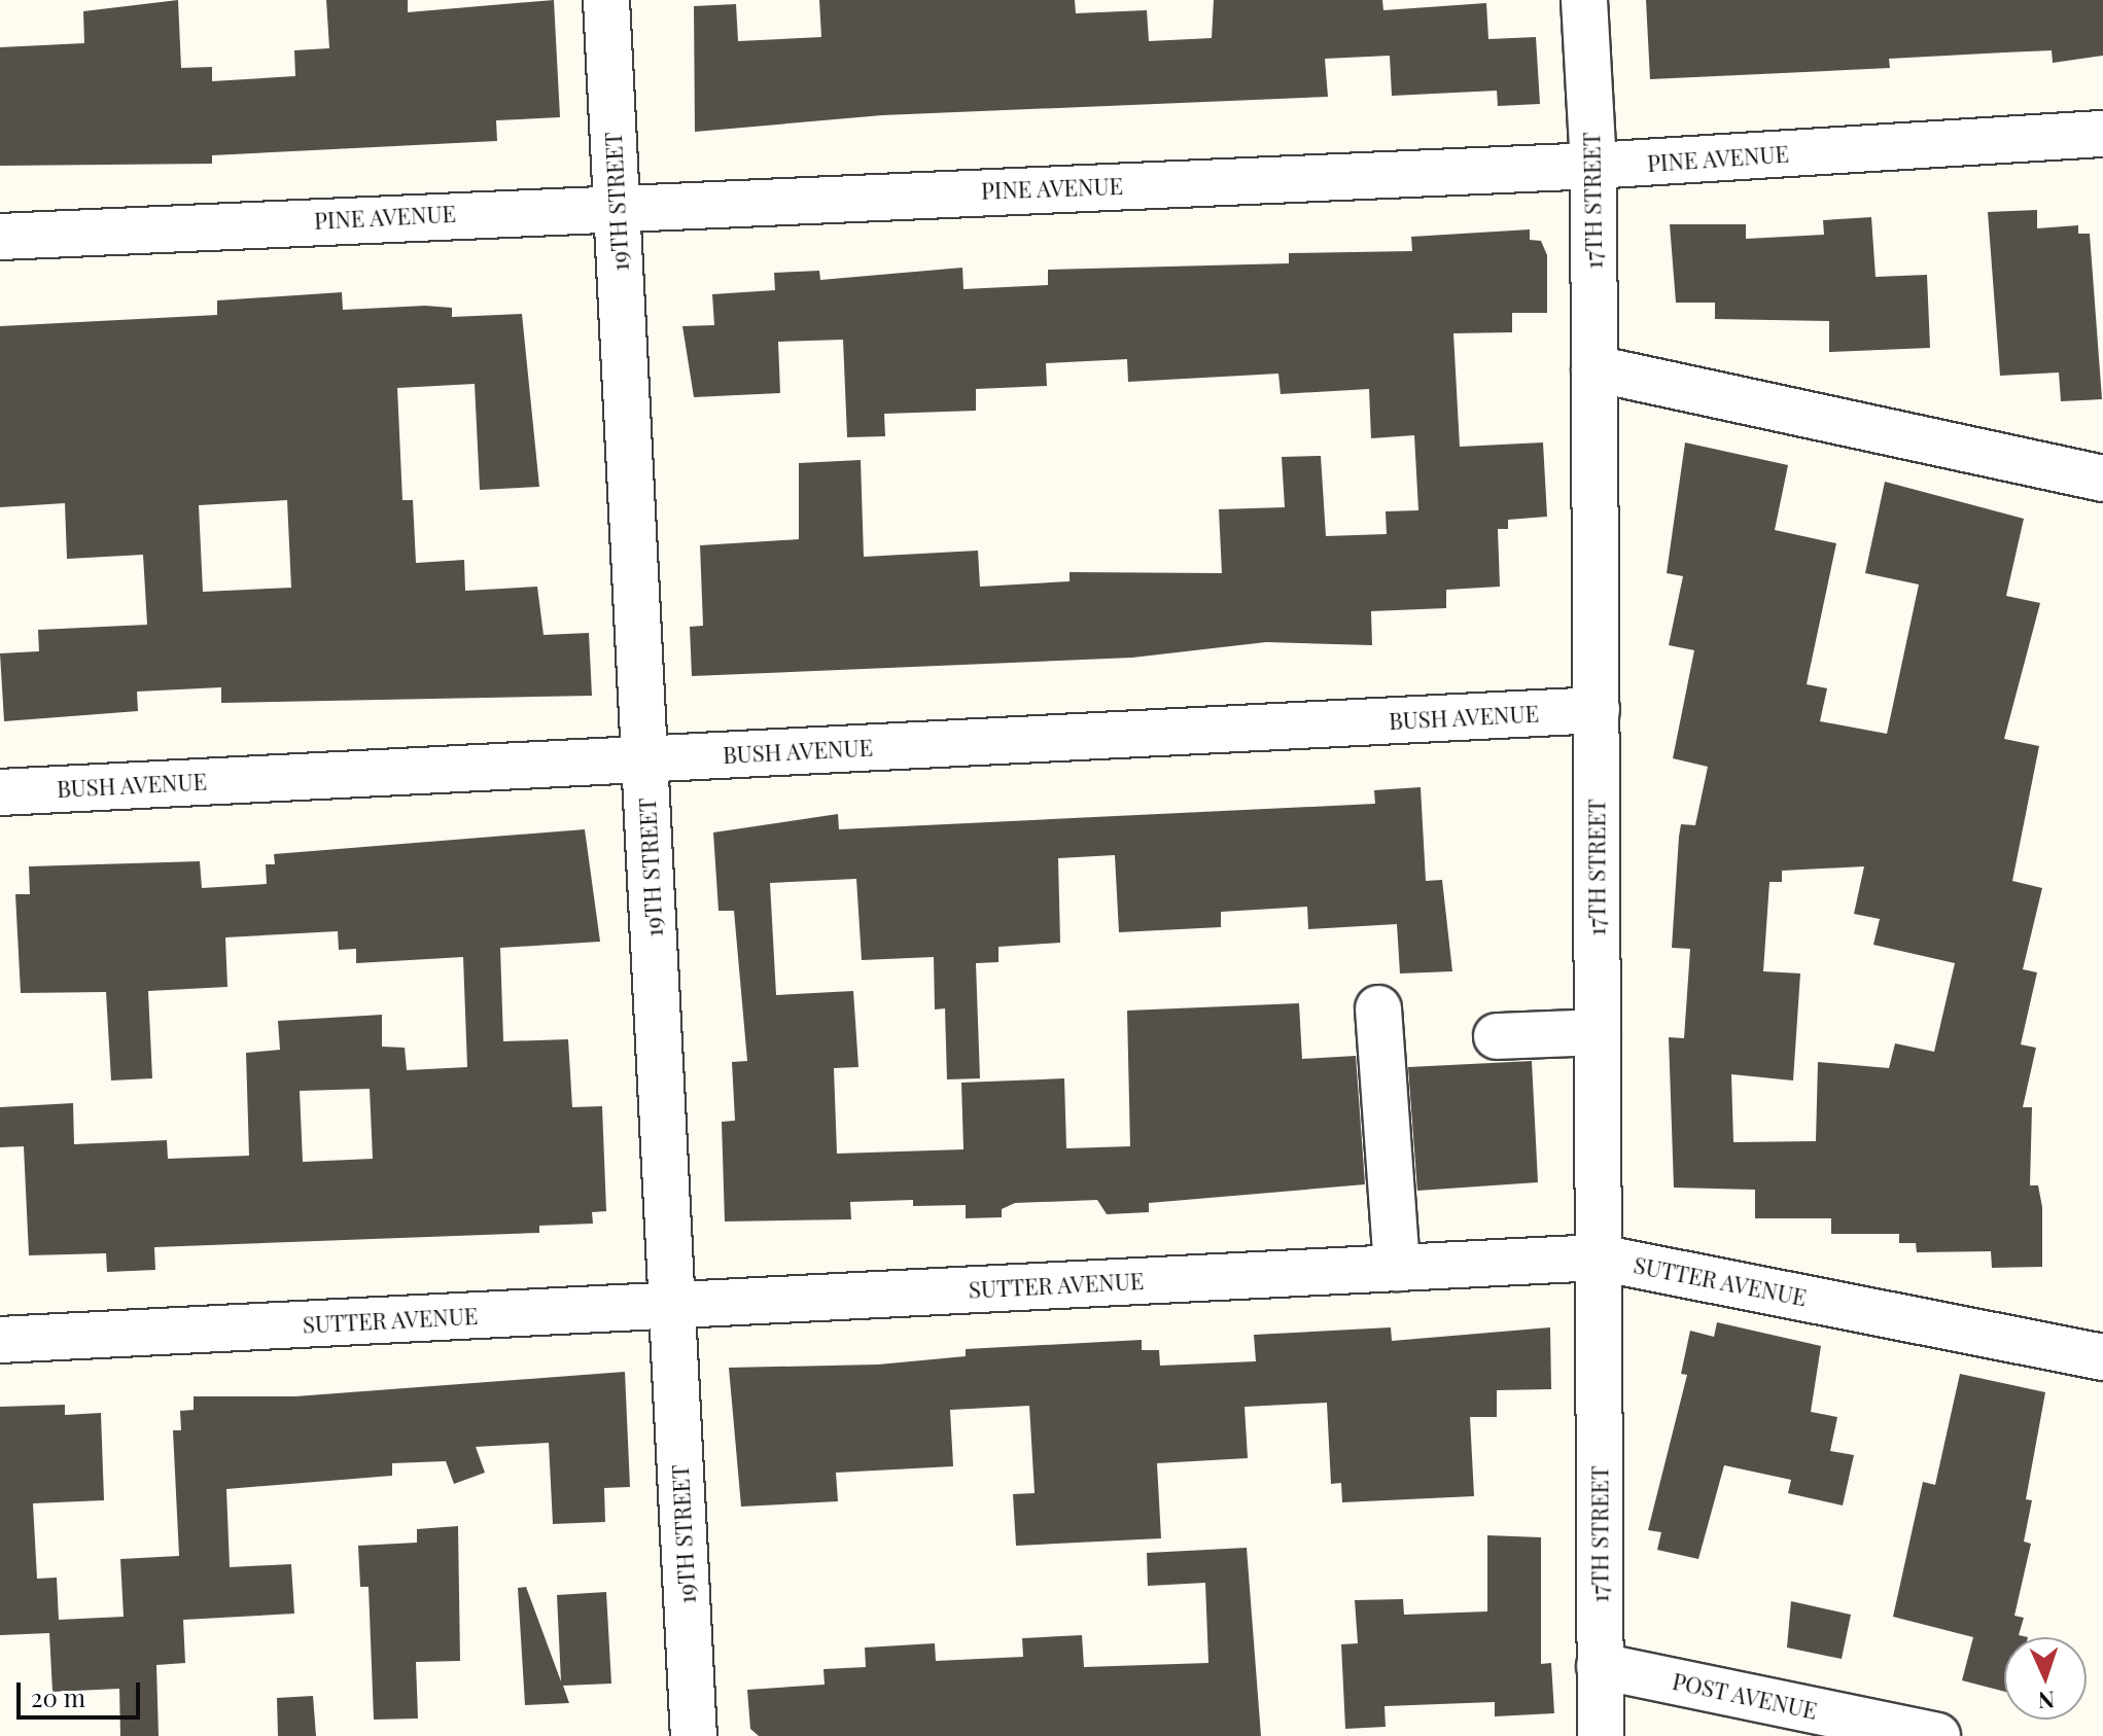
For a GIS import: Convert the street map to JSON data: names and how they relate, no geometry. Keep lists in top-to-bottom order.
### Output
{
  "streets": {
    "street": [
      "PINE AVENUE",
      "17TH STREET",
      "19TH STREET",
      "BUSH AVENUE",
      "SUTTER AVENUE",
      "POST AVENUE"
    ]
  },
  "crossings": [
    ["PINE AVENUE", "17TH STREET"],
    ["PINE AVENUE", "19TH STREET"],
    ["17TH STREET", "BUSH AVENUE"],
    ["17TH STREET", "SUTTER AVENUE"],
    ["17TH STREET", "POST AVENUE"],
    ["19TH STREET", "BUSH AVENUE"],
    ["19TH STREET", "SUTTER AVENUE"]
  ],
  "scale_bar": "20 m",
  "north": "bottom"
}
